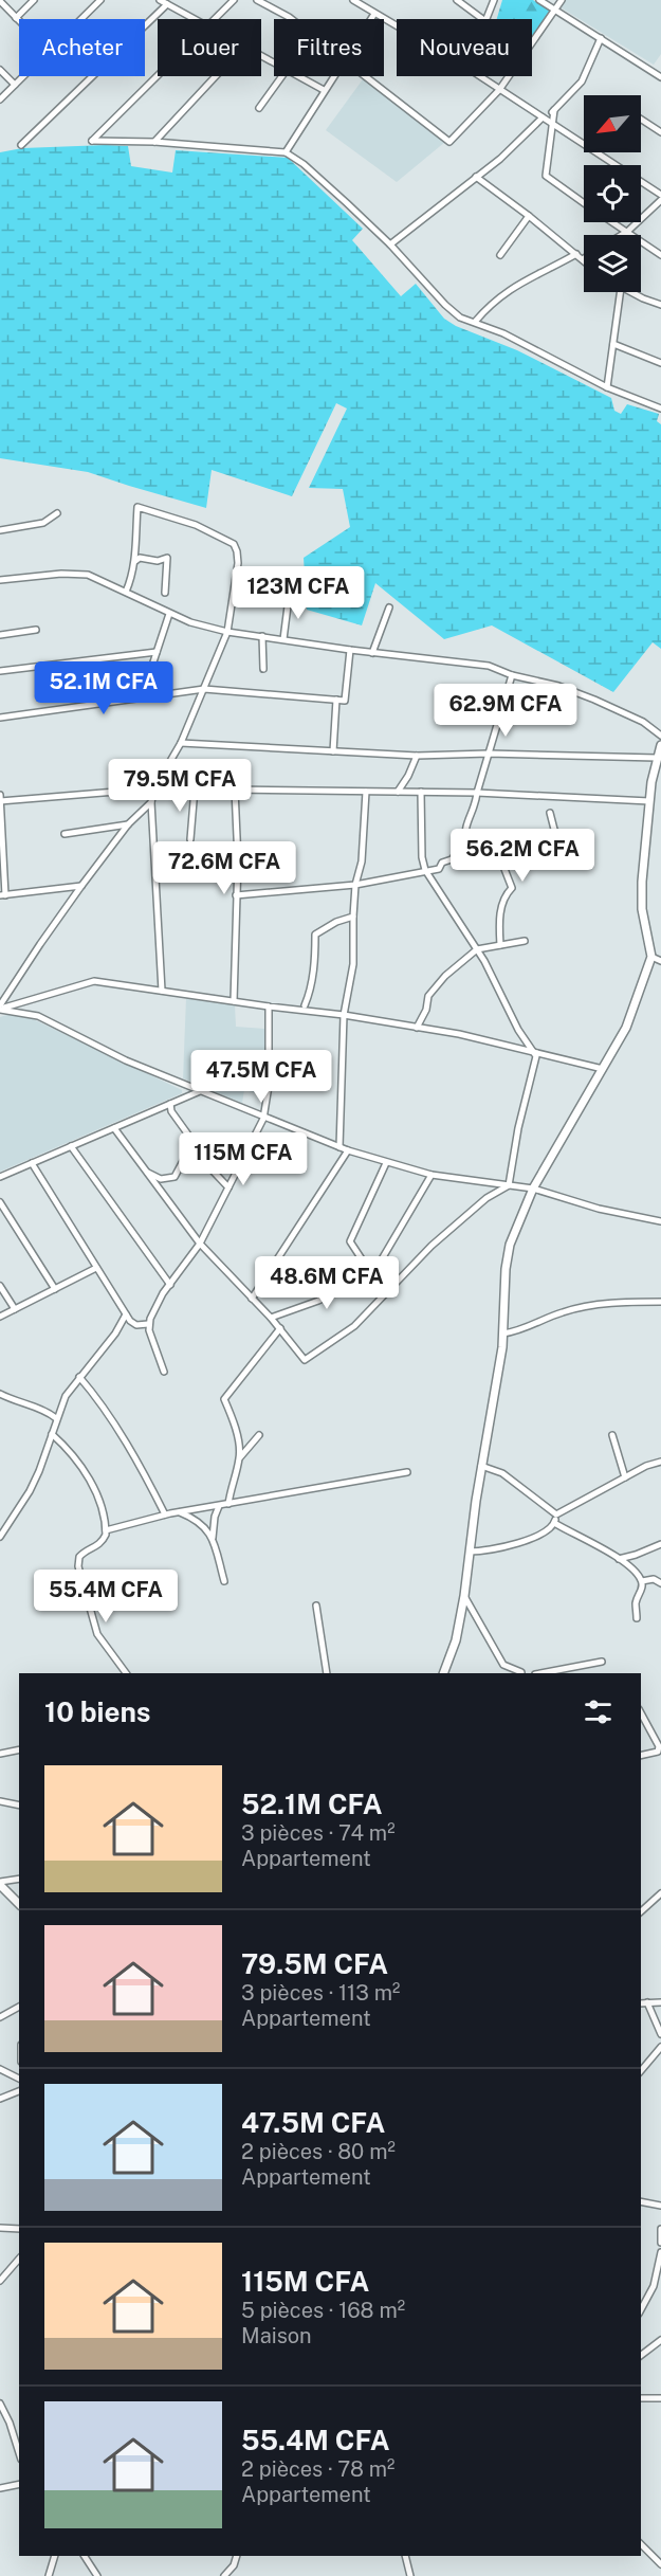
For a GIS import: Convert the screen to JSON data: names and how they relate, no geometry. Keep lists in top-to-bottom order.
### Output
{
  "north": "bottom left",
  "page": {
    "chip": [
      "Acheter",
      "Louer",
      "Filtres",
      "Nouveau"
    ],
    "price": [
      "123M CFA",
      "52.1M CFA",
      "62.9M CFA",
      "79.5M CFA",
      "56.2M CFA",
      "72.6M CFA",
      "47.5M CFA",
      "115M CFA",
      "48.6M CFA",
      "55.4M CFA"
    ],
    "heading": "10 biens",
    "list": [
      {
        "name": "52.1M CFA",
        "note": "3 pièces · 74 m² · Appartement"
      },
      {
        "name": "79.5M CFA",
        "note": "3 pièces · 113 m² · Appartement"
      },
      {
        "name": "47.5M CFA",
        "note": "2 pièces · 80 m² · Appartement"
      },
      {
        "name": "115M CFA",
        "note": "5 pièces · 168 m² · Maison"
      },
      {
        "name": "55.4M CFA",
        "note": "2 pièces · 78 m² · Appartement"
      }
    ]
  }
}
